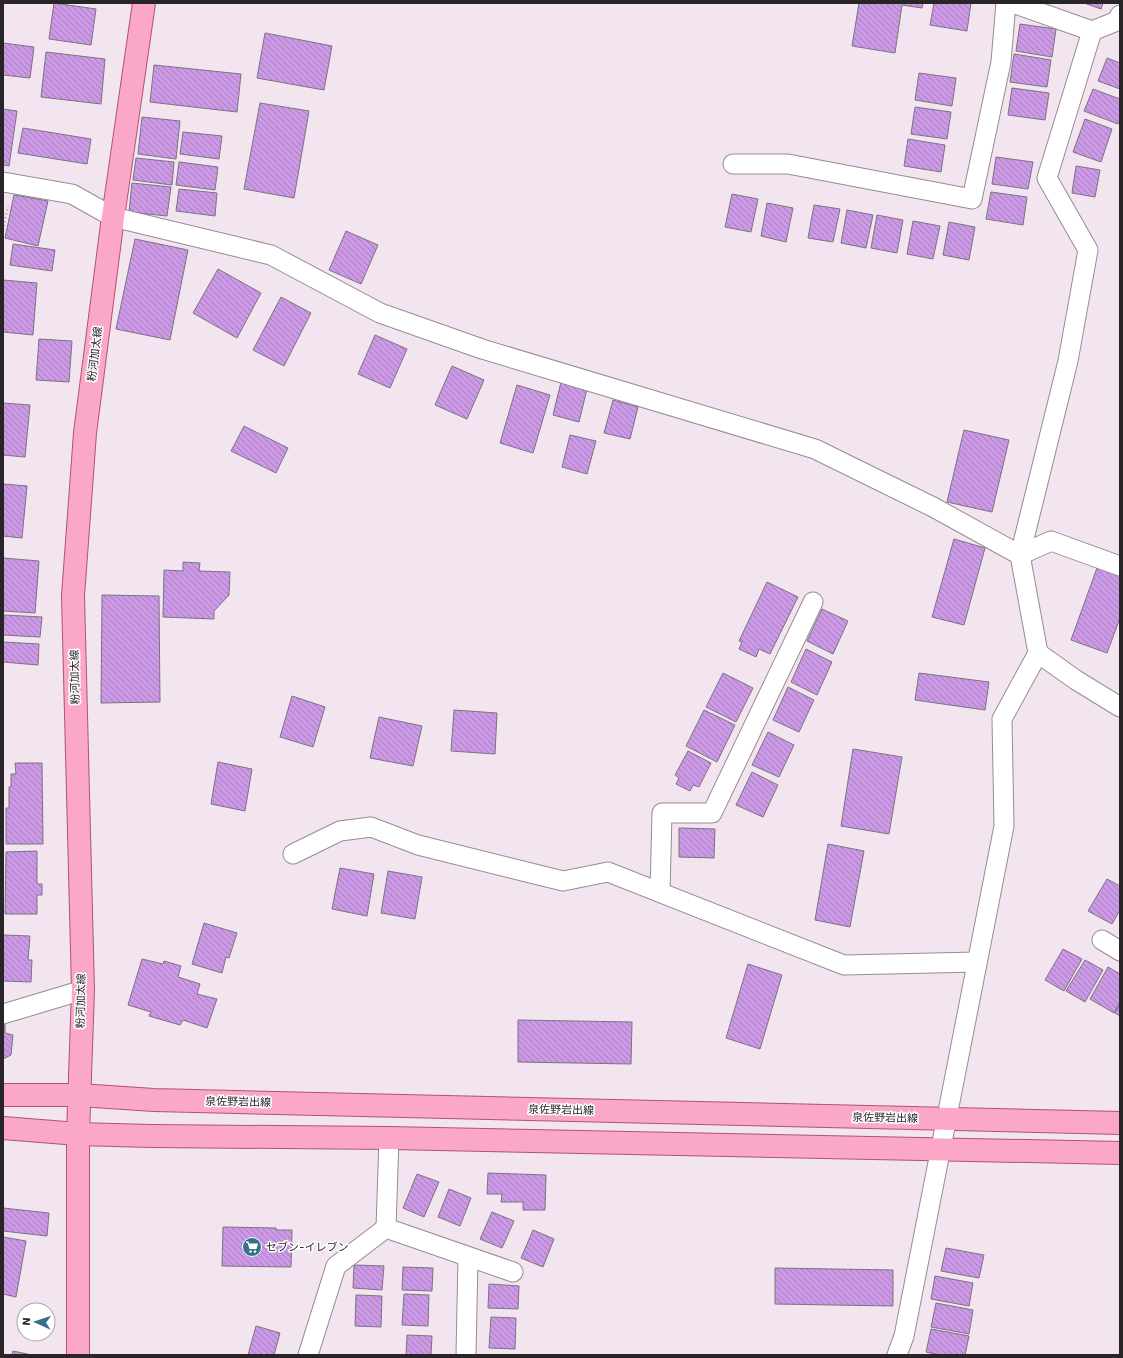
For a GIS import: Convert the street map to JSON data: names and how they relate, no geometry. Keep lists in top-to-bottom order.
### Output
{
  "streets": {
    "main road": ["粉河加太線", "泉佐野岩出線"]
  },
  "crossings": [
    ["粉河加太線", "泉佐野岩出線"]
  ],
  "places": {
    "supermarket": ["セブン-イレブン"]
  },
  "north": "left"
}
